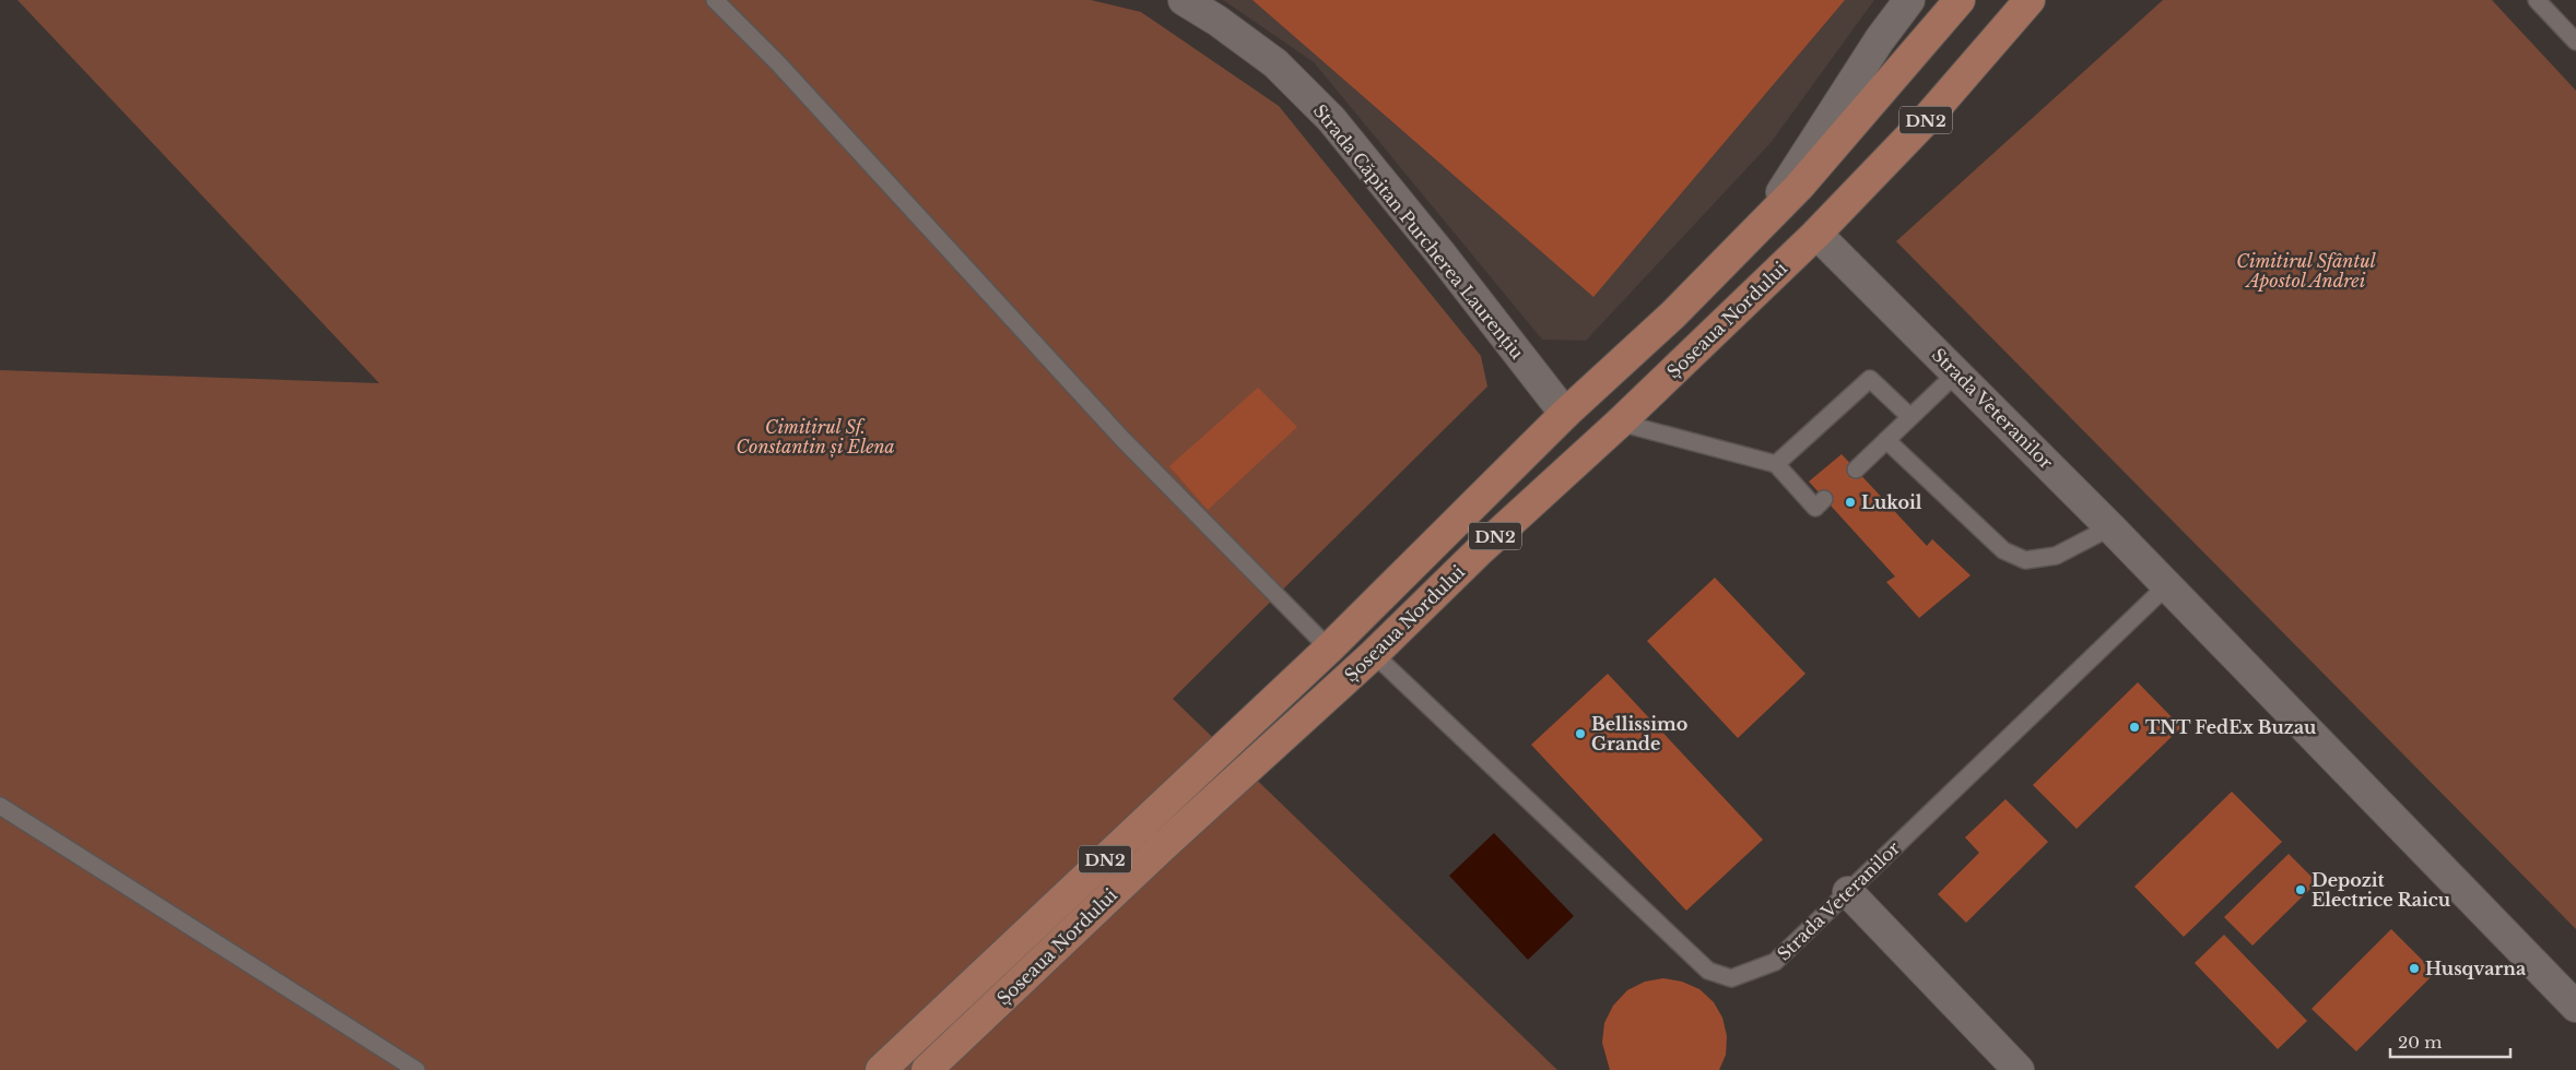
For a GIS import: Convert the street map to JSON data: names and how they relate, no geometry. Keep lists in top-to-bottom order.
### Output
{
  "streets": {
    "main road": ["DN2", "Șoseaua Nordului"],
    "street": ["Strada Căpitan Purcherea Laurențiu", "Strada Veteranilor"]
  },
  "crossings": [
    ["Strada Căpitan Purcherea Laurențiu", "Șoseaua Nordului"],
    ["Șoseaua Nordului", "Strada Veteranilor"]
  ],
  "parks": ["Cimitirul Sfântul Apostol Andrei", "Cimitirul Sf. Constantin și Elena"],
  "places": [
    "Lukoil",
    "TNT FedEx Buzau",
    "Bellissimo Grande",
    "Depozit Electrice Raicu",
    "Husqvarna"
  ],
  "scale_bar": "20 m"
}
